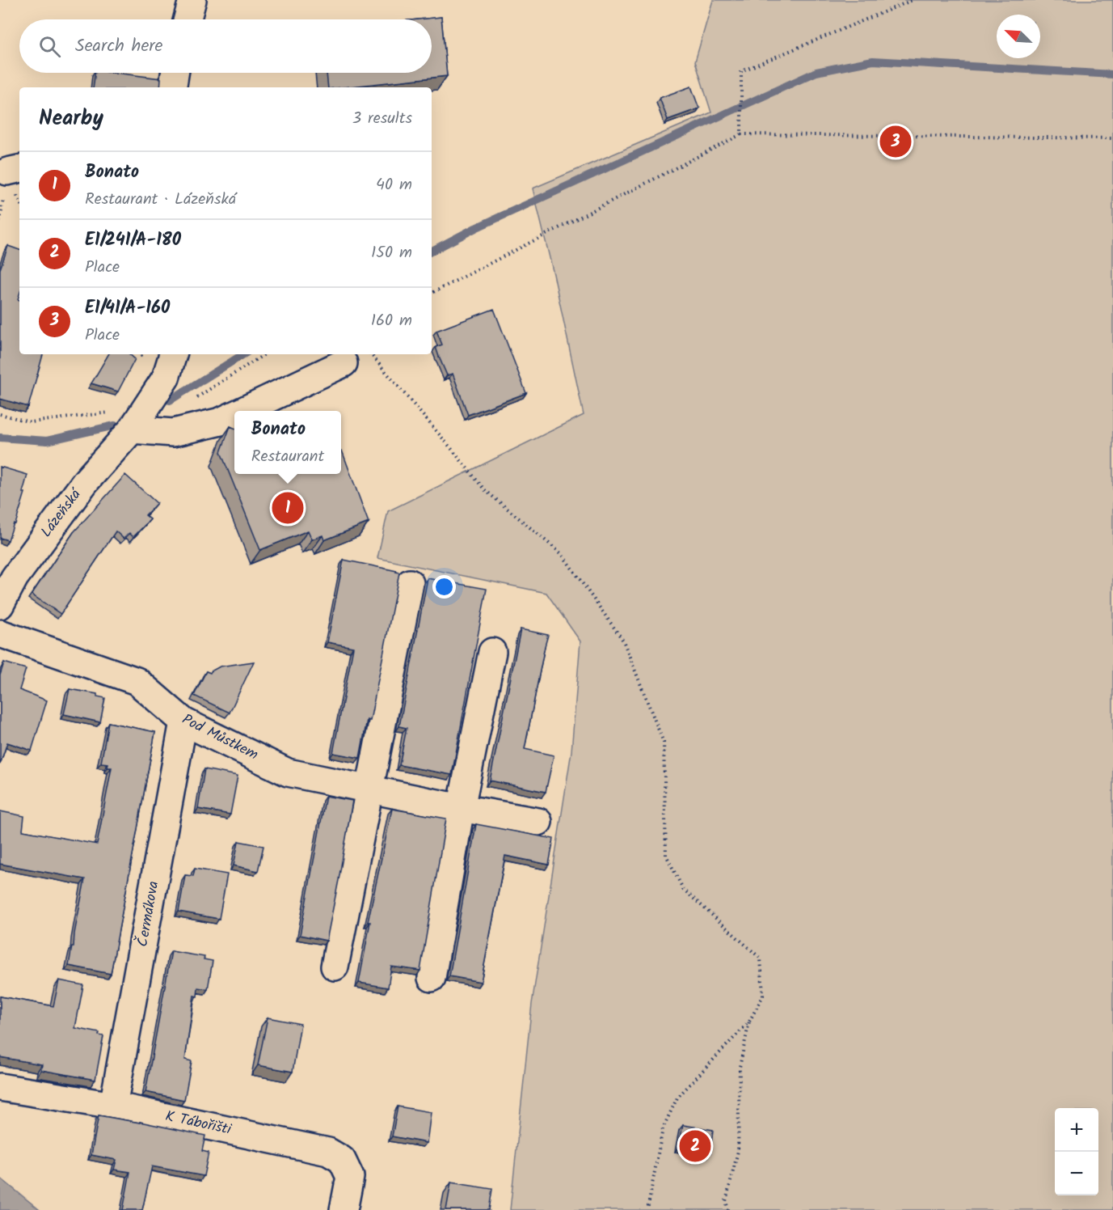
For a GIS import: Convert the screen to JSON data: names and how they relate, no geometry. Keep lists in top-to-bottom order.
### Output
{
  "streets": {
    "street": [
      "Lázeňská",
      "Pod Můstkem",
      "Čermákova",
      "K Tábořišti"
    ]
  },
  "crossings": [
    ["Pod Můstkem", "Čermákova"],
    ["Čermákova", "K Tábořišti"]
  ],
  "north": "top left",
  "page": {
    "search": "Search here",
    "heading": ["Nearby", "3 results"],
    "pins": ["3", "1", "2"],
    "list": [
      {
        "mark": "1",
        "name": "Bonato",
        "note": "Restaurant · Lázeňská",
        "value": "40 m"
      },
      {
        "mark": "2",
        "name": "E1/241/A-180",
        "note": "Place",
        "value": "150 m"
      },
      {
        "mark": "3",
        "name": "E1/41/A-160",
        "note": "Place",
        "value": "160 m"
      }
    ],
    "popup": ["Bonato", "Restaurant"],
    "map_buttons": ["+", "−"]
  }
}
